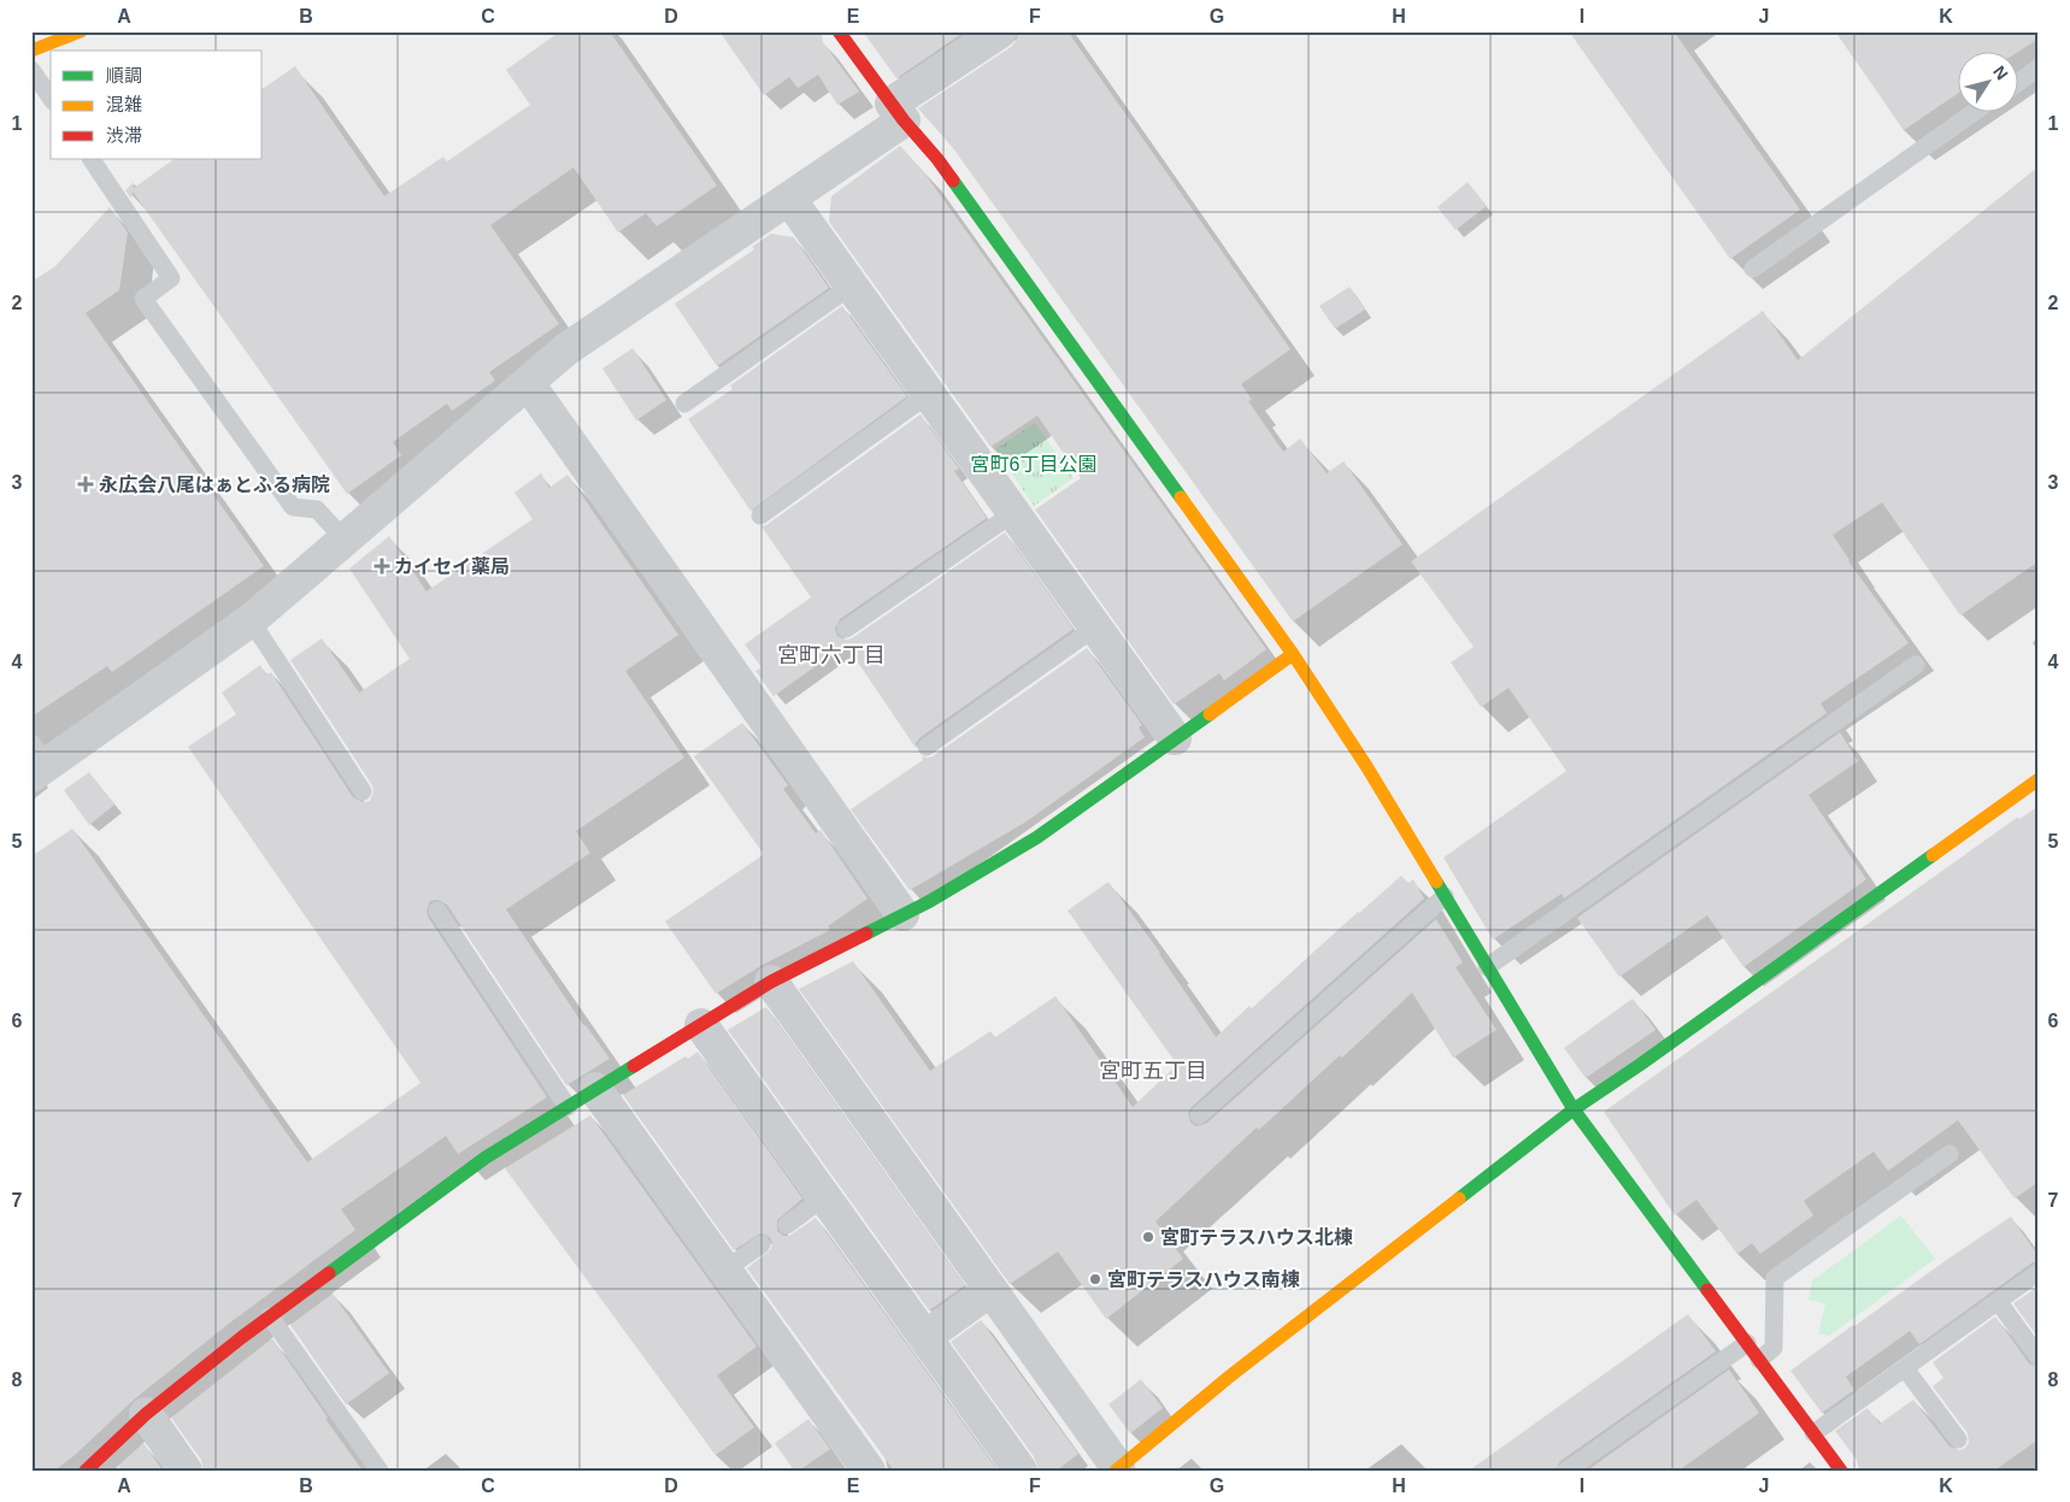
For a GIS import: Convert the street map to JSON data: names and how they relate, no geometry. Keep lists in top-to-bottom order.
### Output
{
  "districts": ["宮町六丁目", "宮町五丁目"],
  "parks": ["宮町6丁目公園"],
  "places": {
    "health": ["永広会八尾はぁとふる病院", "カイセイ薬局"],
    "other": ["宮町テラスハウス北棟", "宮町テラスハウス南棟"]
  },
  "legend": ["順調", "混雑", "渋滞"],
  "north": "top right",
  "grid": {
    "columns": [
      "A",
      "B",
      "C",
      "D",
      "E",
      "F",
      "G",
      "H",
      "I",
      "J",
      "K"
    ],
    "rows": [
      "1",
      "2",
      "3",
      "4",
      "5",
      "6",
      "7",
      "8"
    ]
  }
}
